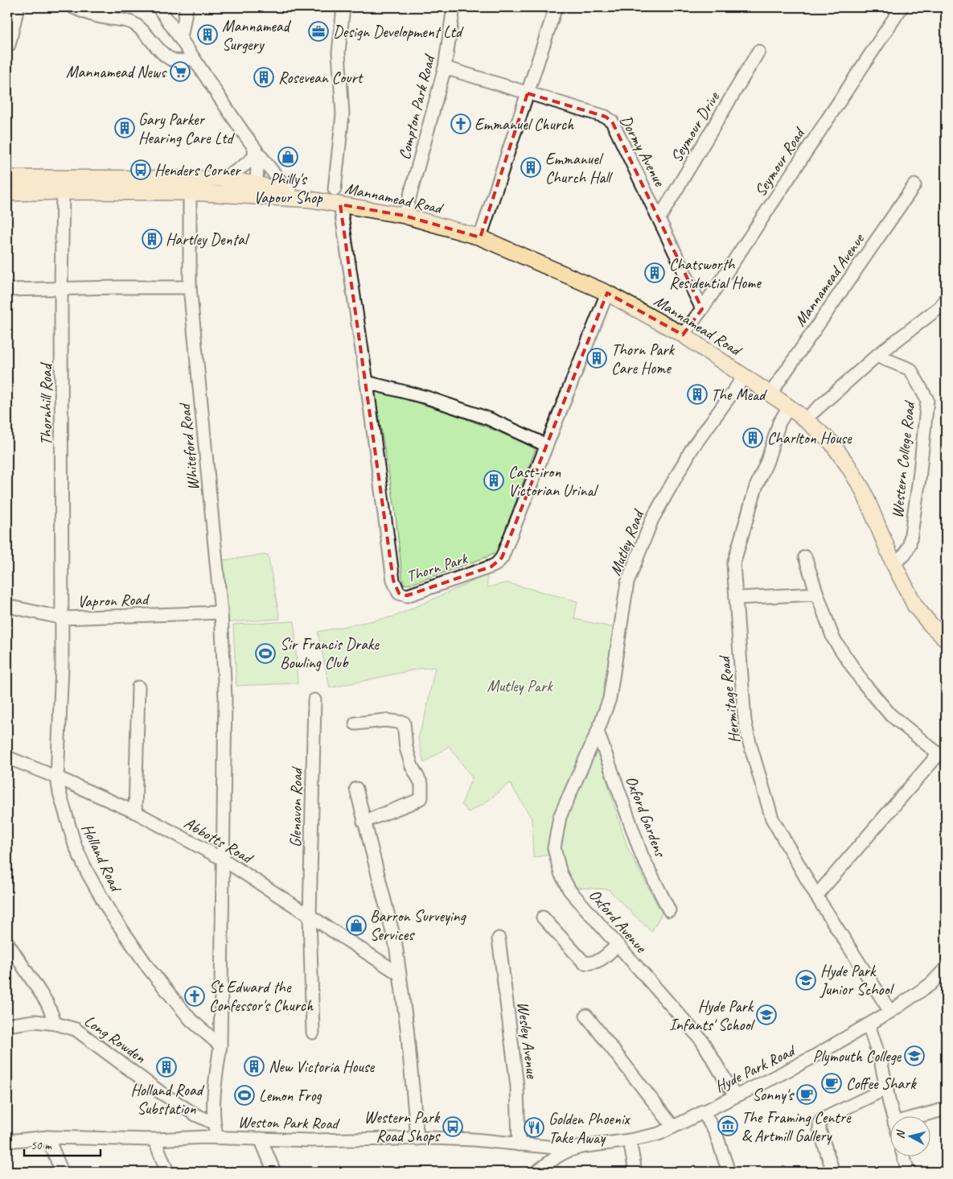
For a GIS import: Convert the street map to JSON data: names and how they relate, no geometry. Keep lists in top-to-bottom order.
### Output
{
  "streets": {
    "main road": ["Mannamead Road"],
    "street": [
      "Compton Park Road",
      "Seymour Drive",
      "Dormy Avenue",
      "Seymour Road",
      "Mannamead Avenue",
      "Thornhill Road",
      "Whiteford Road",
      "Western College Road",
      "Mutley Road",
      "Thorn Park",
      "Vapron Road",
      "Hermitage Road",
      "Glenavon Road",
      "Oxford Gardens",
      "Abbotts Road",
      "Holland Road",
      "Oxford Avenue",
      "Long Rowden",
      "Wesley Avenue",
      "Hyde Park Road",
      "Weston Park Road"
    ]
  },
  "crossings": [
    ["Compton Park Road", "Dormy Avenue"],
    ["Compton Park Road", "Mannamead Road"],
    ["Seymour Drive", "Dormy Avenue"],
    ["Dormy Avenue", "Seymour Road"],
    ["Seymour Road", "Mannamead Road"],
    ["Mannamead Road", "Mannamead Avenue"],
    ["Mannamead Road", "Thornhill Road"],
    ["Mannamead Road", "Whiteford Road"],
    ["Mannamead Road", "Western College Road"],
    ["Mannamead Road", "Mutley Road"],
    ["Mannamead Road", "Thorn Park"],
    ["Mannamead Road", "Hermitage Road"],
    ["Thornhill Road", "Vapron Road"],
    ["Thornhill Road", "Holland Road"],
    ["Whiteford Road", "Vapron Road"],
    ["Whiteford Road", "Abbotts Road"],
    ["Whiteford Road", "Holland Road"],
    ["Whiteford Road", "Long Rowden"],
    ["Whiteford Road", "Weston Park Road"],
    ["Mutley Road", "Oxford Gardens"],
    ["Mutley Road", "Oxford Avenue"],
    ["Vapron Road", "Holland Road"],
    ["Hermitage Road", "Hyde Park Road"],
    ["Glenavon Road", "Abbotts Road"],
    ["Abbotts Road", "Holland Road"],
    ["Oxford Avenue", "Hyde Park Road"],
    ["Wesley Avenue", "Weston Park Road"],
    ["Hyde Park Road", "Weston Park Road"]
  ],
  "parks": ["Mutley Park"],
  "places": {
    "office": ["Design Development Ltd"],
    "building": [
      "Mannamead Surgery",
      "Rosevean Court",
      "Gary Parker Hearing Care Ltd",
      "Emmanuel Church Hall",
      "Hartley Dental",
      "Chatsworth Residential Home",
      "Thorn Park Care Home",
      "The Mead",
      "Charlton House",
      "Cast-iron Victorian Urinal",
      "New Victoria House",
      "Holland Road Substation"
    ],
    "supermarket": ["Mannamead News"],
    "church": ["Emmanuel Church", "St Edward the Confessor's Church"],
    "shop": ["Philly's Vapour Shop", "Barron Surveying Services"],
    "bus stop": ["Henders Corner", "Western Park Road Shops"],
    "sports": ["Sir Francis Drake Bowling Club", "Lemon Frog"],
    "school or university": ["Hyde Park Junior School", "Hyde Park Infants' School", "Plymouth College"],
    "cafe": ["Coffee Shark", "Sonny's"],
    "museum": ["The Framing Centre & Artmill Gallery"],
    "restaurant": ["Golden Phoenix Take Away"]
  },
  "scale_bar": "50 m",
  "north": "left"
}
